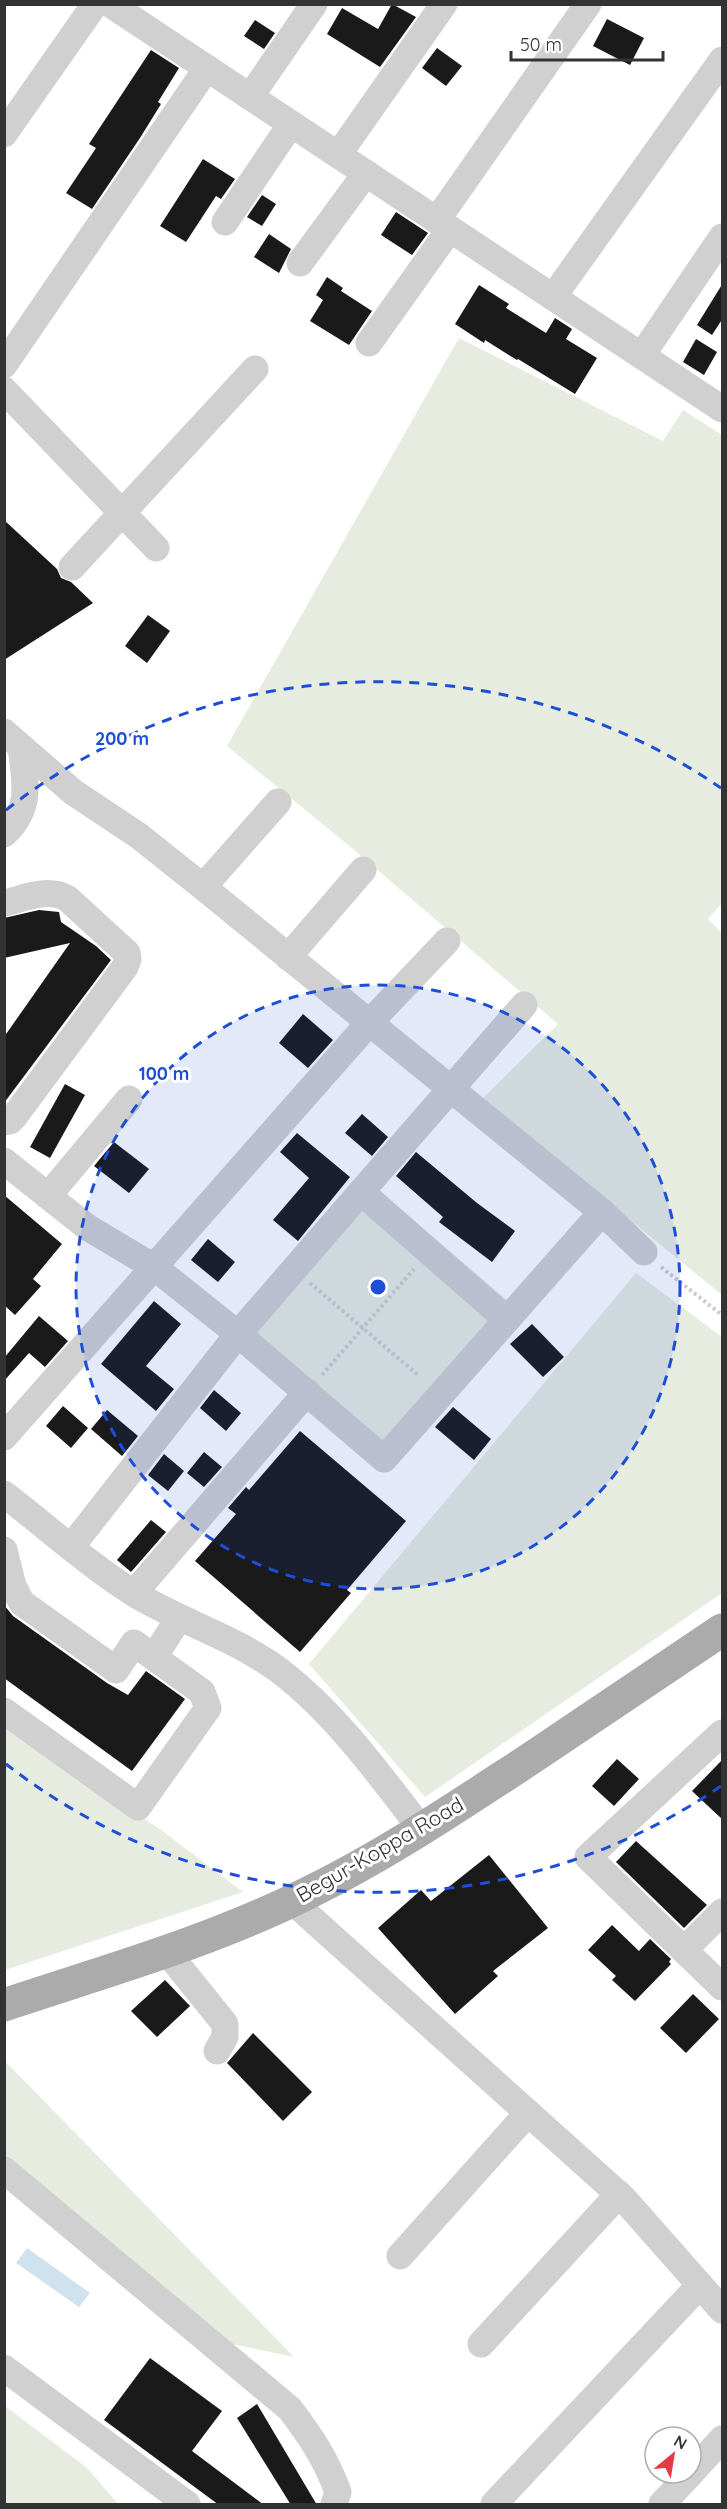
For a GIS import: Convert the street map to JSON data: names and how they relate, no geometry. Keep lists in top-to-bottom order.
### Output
{
  "streets": {
    "main road": ["Begur-Koppa Road"]
  },
  "scale_bar": "50 m",
  "north": "top right",
  "rings": ["200 m", "100 m"]
}
